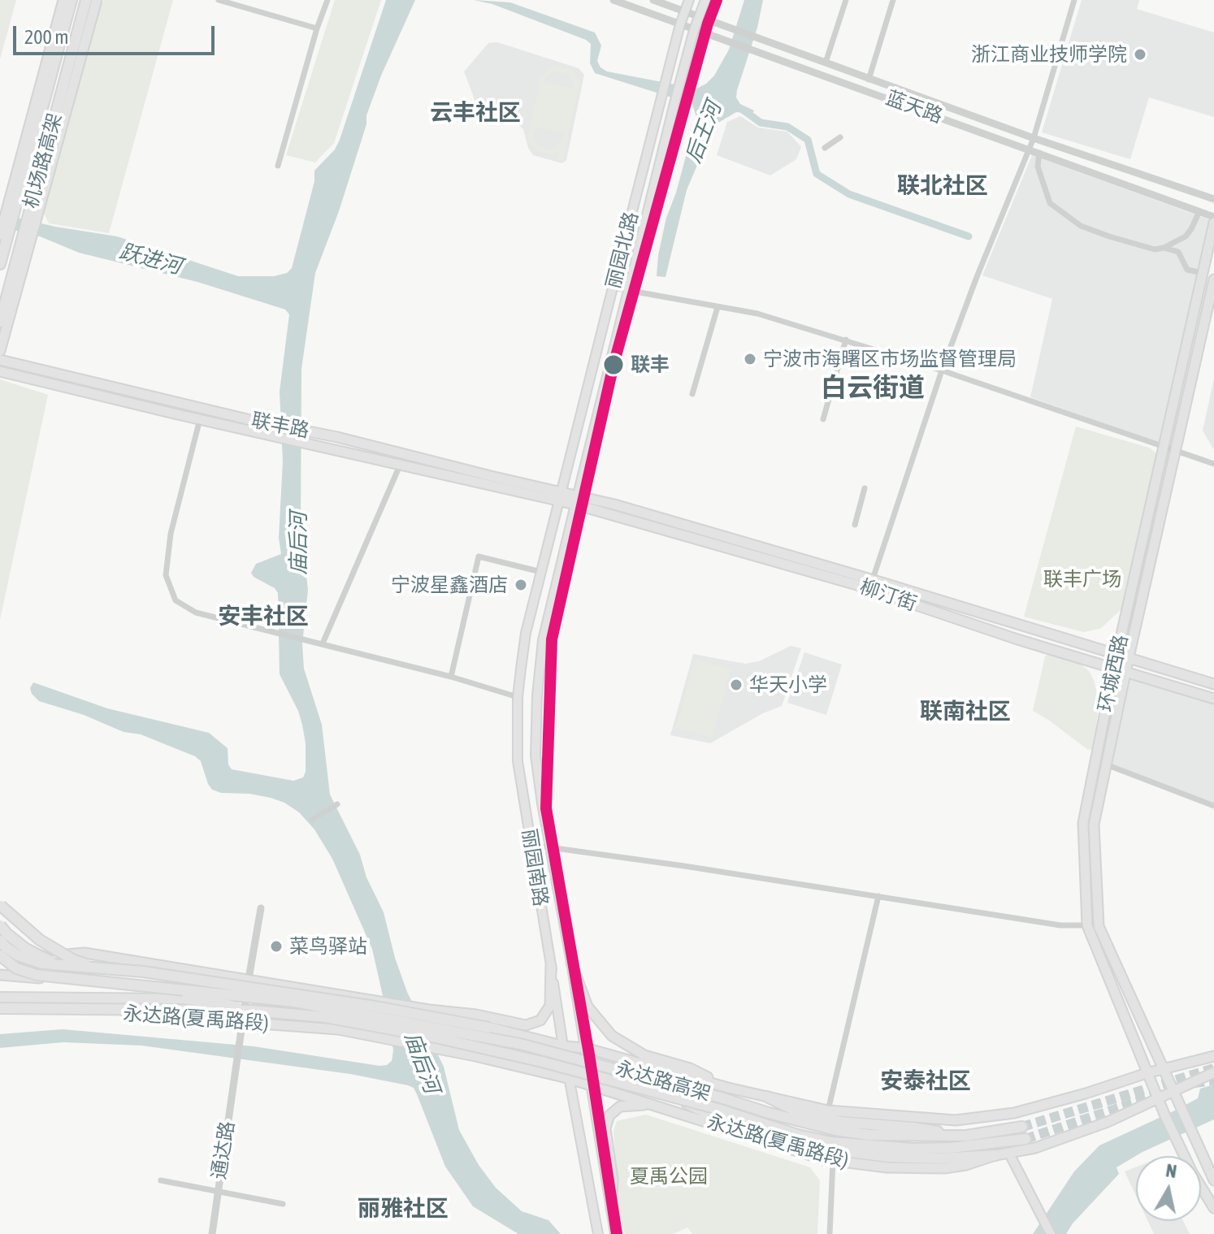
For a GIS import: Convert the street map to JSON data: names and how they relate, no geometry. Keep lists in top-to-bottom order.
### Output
{
  "streets": {
    "highway": ["机场路高架", "永达路高架"],
    "main road": [
      "丽园北路",
      "联丰路",
      "柳汀街",
      "环城西路",
      "丽园南路",
      "永达路(夏禹路段)"
    ],
    "street": ["蓝天路", "通达路"]
  },
  "crossings": [
    ["蓝天路", "丽园北路"],
    ["丽园北路", "联丰路"],
    ["丽园北路", "柳汀街"],
    ["丽园北路", "丽园南路"],
    ["联丰路", "柳汀街"],
    ["联丰路", "丽园南路"],
    ["柳汀街", "环城西路"],
    ["柳汀街", "丽园南路"],
    ["环城西路", "永达路(夏禹路段)"],
    ["丽园南路", "永达路(夏禹路段)"],
    ["永达路(夏禹路段)", "通达路"]
  ],
  "districts": [
    "云丰社区",
    "联北社区",
    "白云街道",
    "安丰社区",
    "联南社区",
    "安泰社区",
    "丽雅社区"
  ],
  "water": ["后王河", "跃进河", "庙后河"],
  "parks": ["联丰广场", "夏禹公园"],
  "places": [
    "浙江商业技师学院",
    "宁波市海曙区市场监督管理局",
    "联丰",
    "宁波星鑫酒店",
    "华天小学",
    "菜鸟驿站"
  ],
  "scale_bar": "200 m",
  "north": "top"
}
